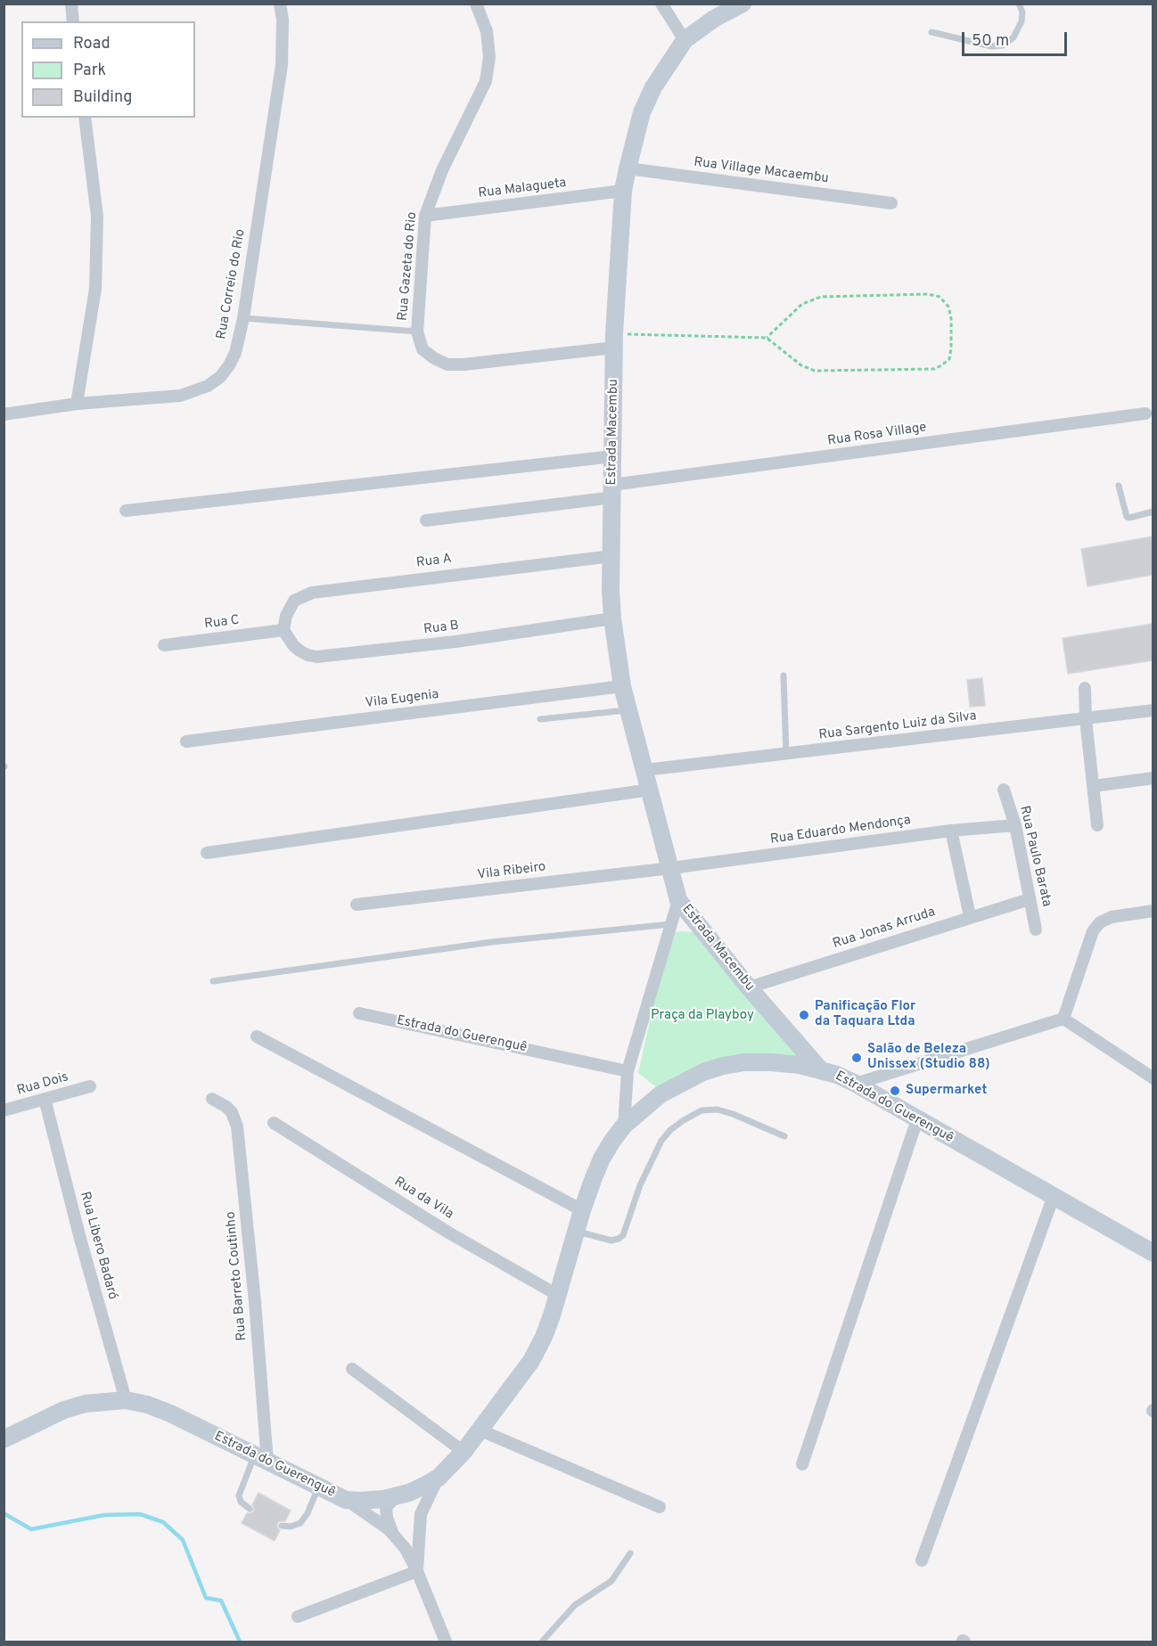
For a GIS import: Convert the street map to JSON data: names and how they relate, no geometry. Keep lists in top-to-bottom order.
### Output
{
  "streets": {
    "main road": ["Estrada Macembu", "Estrada do Guerenguê"],
    "street": [
      "Rua Village Macaembu",
      "Rua Malagueta",
      "Rua Gazeta do Rio",
      "Rua Correio do Rio",
      "Rua Rosa Village",
      "Rua A",
      "Rua C",
      "Rua B",
      "Vila Eugenia",
      "Rua Sargento Luiz da Silva",
      "Rua Eduardo Mendonça",
      "Rua Paulo Barata",
      "Vila Ribeiro",
      "Rua Jonas Arruda",
      "Rua Dois",
      "Rua da Vila",
      "Rua Libero Badaró",
      "Rua Barreto Coutinho"
    ]
  },
  "crossings": [
    ["Rua Village Macaembu", "Estrada Macembu"],
    ["Rua Malagueta", "Rua Gazeta do Rio"],
    ["Rua Malagueta", "Estrada Macembu"],
    ["Rua Gazeta do Rio", "Estrada Macembu"],
    ["Estrada Macembu", "Rua Rosa Village"],
    ["Estrada Macembu", "Rua A"],
    ["Estrada Macembu", "Rua B"],
    ["Estrada Macembu", "Vila Eugenia"],
    ["Estrada Macembu", "Rua Sargento Luiz da Silva"],
    ["Estrada Macembu", "Rua Eduardo Mendonça"],
    ["Estrada Macembu", "Vila Ribeiro"],
    ["Estrada Macembu", "Rua Jonas Arruda"],
    ["Estrada Macembu", "Estrada do Guerenguê"],
    ["Rua A", "Rua C"],
    ["Rua A", "Rua B"],
    ["Rua C", "Rua B"],
    ["Rua Eduardo Mendonça", "Rua Paulo Barata"],
    ["Rua Eduardo Mendonça", "Vila Ribeiro"],
    ["Rua Paulo Barata", "Rua Jonas Arruda"],
    ["Estrada do Guerenguê", "Rua da Vila"],
    ["Estrada do Guerenguê", "Rua Libero Badaró"],
    ["Estrada do Guerenguê", "Rua Barreto Coutinho"],
    ["Rua Dois", "Rua Libero Badaró"]
  ],
  "parks": ["Praça da Playboy"],
  "places": ["Panificação Flor da Taquara Ltda", "Salão de Beleza Unissex (Studio 88)", "Supermarket"],
  "legend": ["Road", "Park", "Building"],
  "scale_bar": "50 m"
}
